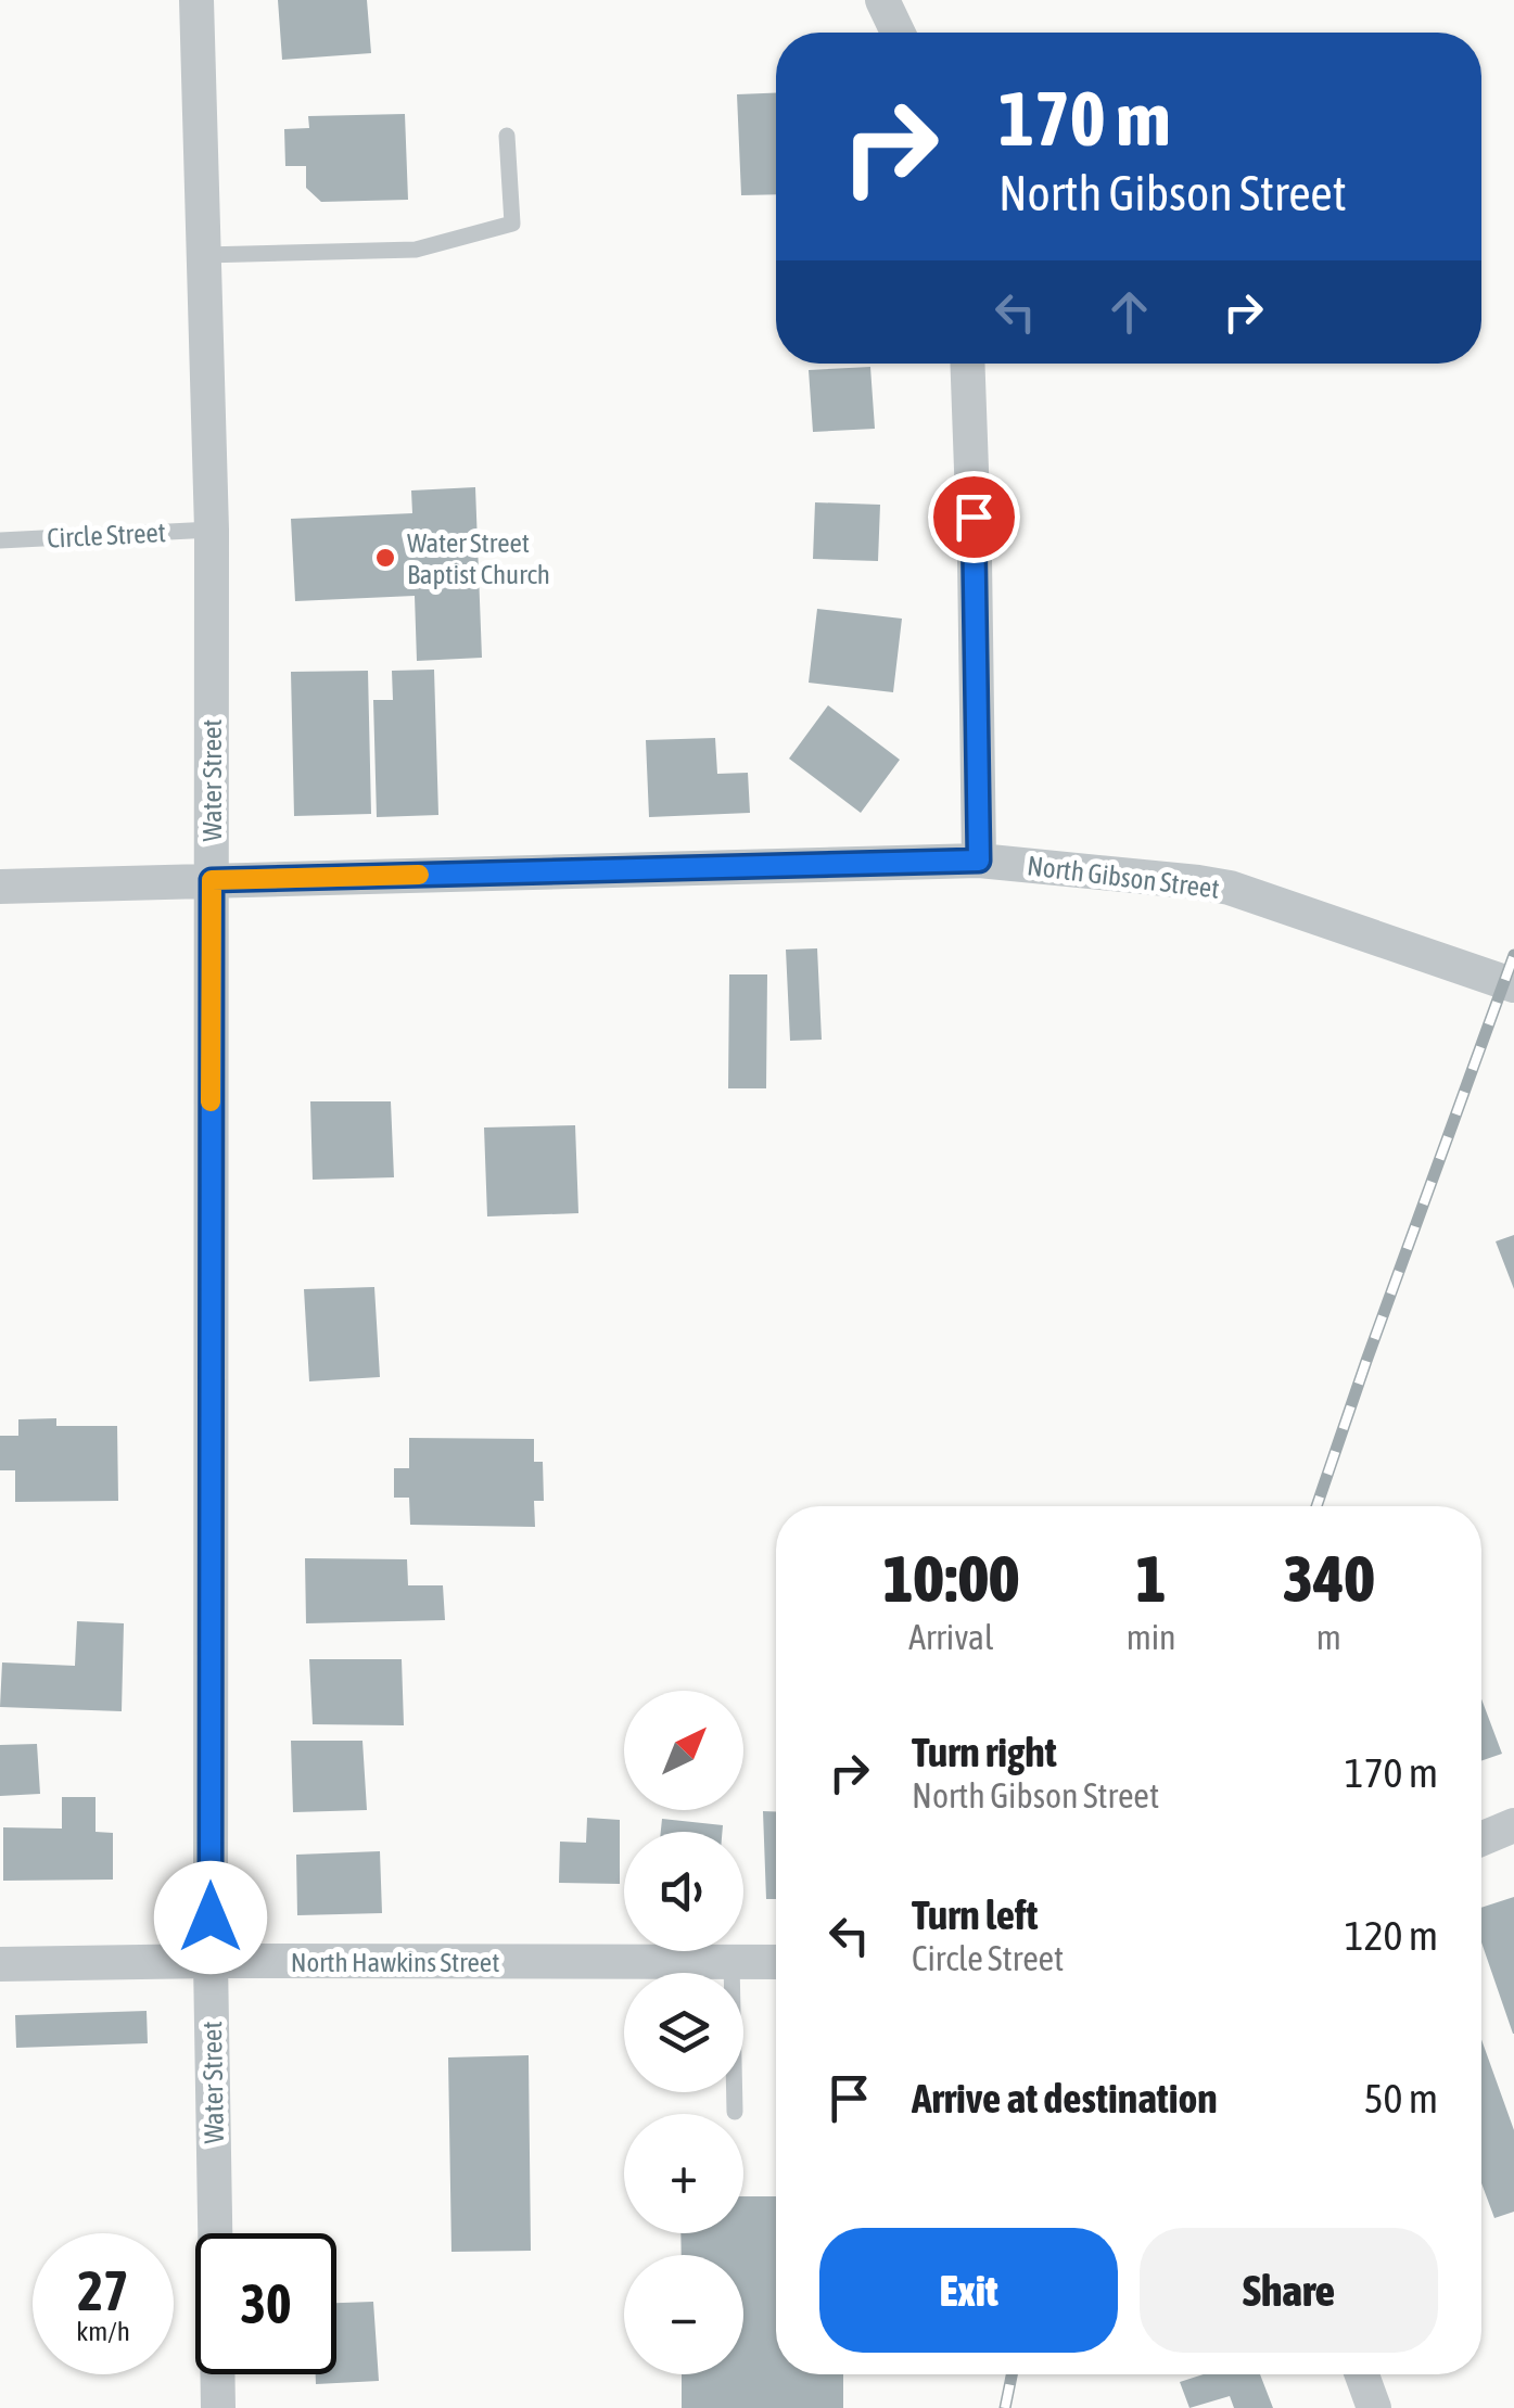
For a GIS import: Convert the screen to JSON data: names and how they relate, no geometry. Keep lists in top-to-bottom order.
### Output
{
  "streets": {
    "street": ["Water Street", "North Gibson Street", "North Hawkins Street"],
    "lane": ["Circle Street"]
  },
  "crossings": [
    ["Circle Street", "Water Street"],
    ["Water Street", "North Gibson Street"],
    ["Water Street", "North Hawkins Street"]
  ],
  "places": ["Water Street Baptist Church"],
  "north": "top right",
  "page": {
    "turn": ["170 m", "North Gibson Street"],
    "eta": [
      "10:00",
      "Arrival",
      "1",
      "min",
      "340",
      "m"
    ],
    "map_buttons": ["+", "−"],
    "list": [
      {
        "name": "Turn right",
        "note": "North Gibson Street",
        "value": "170 m"
      },
      {
        "name": "Turn left",
        "note": "Circle Street",
        "value": "120 m"
      },
      {
        "name": "Arrive at destination",
        "value": "50 m"
      }
    ],
    "buttons": ["Exit", "Share"],
    "speed": "27 km/h",
    "limit": "30"
  }
}
